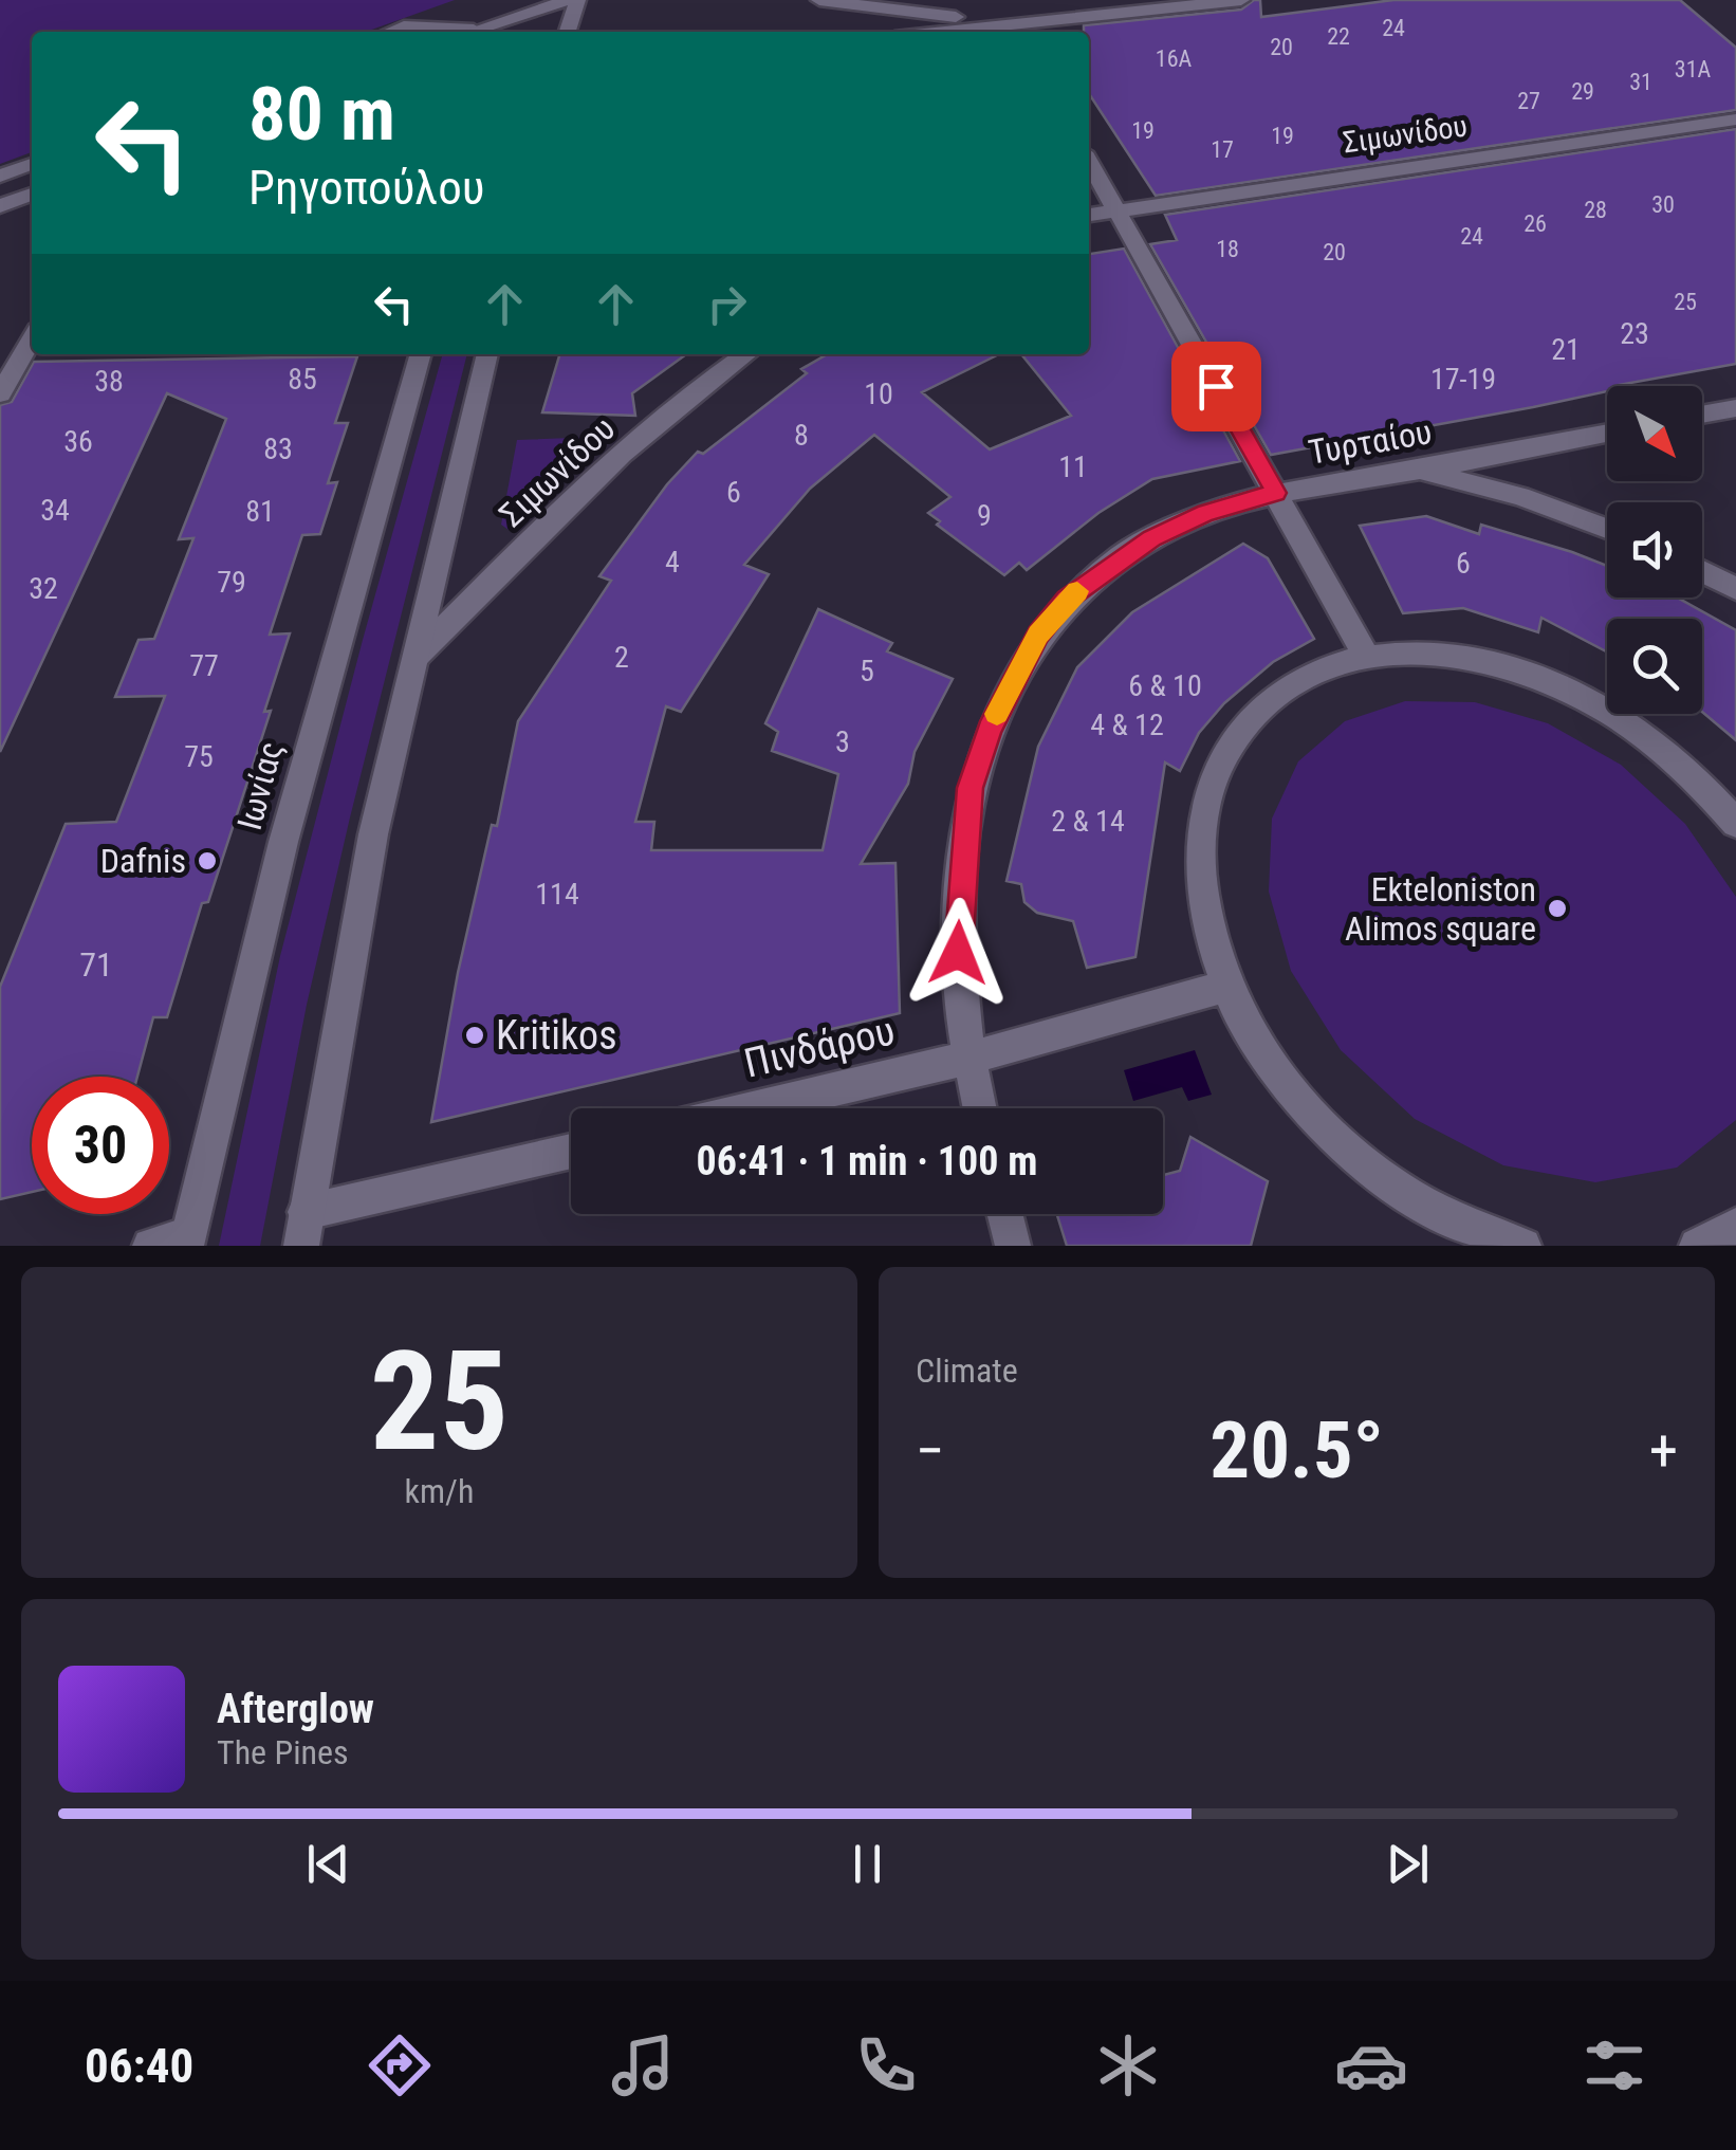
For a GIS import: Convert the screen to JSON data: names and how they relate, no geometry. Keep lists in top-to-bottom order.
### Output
{
  "streets": {
    "street": [
      "Σιμωνίδου",
      "Τυρταίου",
      "Ιωνίας",
      "Πινδάρου"
    ]
  },
  "crossings": [
    ["Τυρταίου", "Πινδάρου"]
  ],
  "places": ["Dafnis", "Ekteloniston Alimos square", "Kritikos"],
  "house_numbers": [
    "24",
    "22",
    "20",
    "16A",
    "31A",
    "31",
    "29",
    "27",
    "19",
    "19",
    "17",
    "30",
    "28",
    "26",
    "24",
    "18",
    "20",
    "25",
    "23",
    "21",
    "85",
    "17-19",
    "38",
    "10",
    "8",
    "36",
    "83",
    "11",
    "6",
    "34",
    "81",
    "9",
    "4",
    "6",
    "79",
    "32",
    "2",
    "77",
    "5",
    "6 & 10",
    "4 & 12",
    "3",
    "75",
    "2 & 14",
    "114",
    "71"
  ],
  "north": "bottom right",
  "page": {
    "turn": ["80 m", "Ρηγοπούλου"],
    "limit": "30",
    "trip": "06:41 · 1 min · 100 m",
    "tile": [
      ["25", "km/h"],
      "Climate"
    ],
    "heat": ["−", "20.5°", "+"],
    "song": ["Afterglow", "The Pines"],
    "tabs": "06:40"
  }
}
